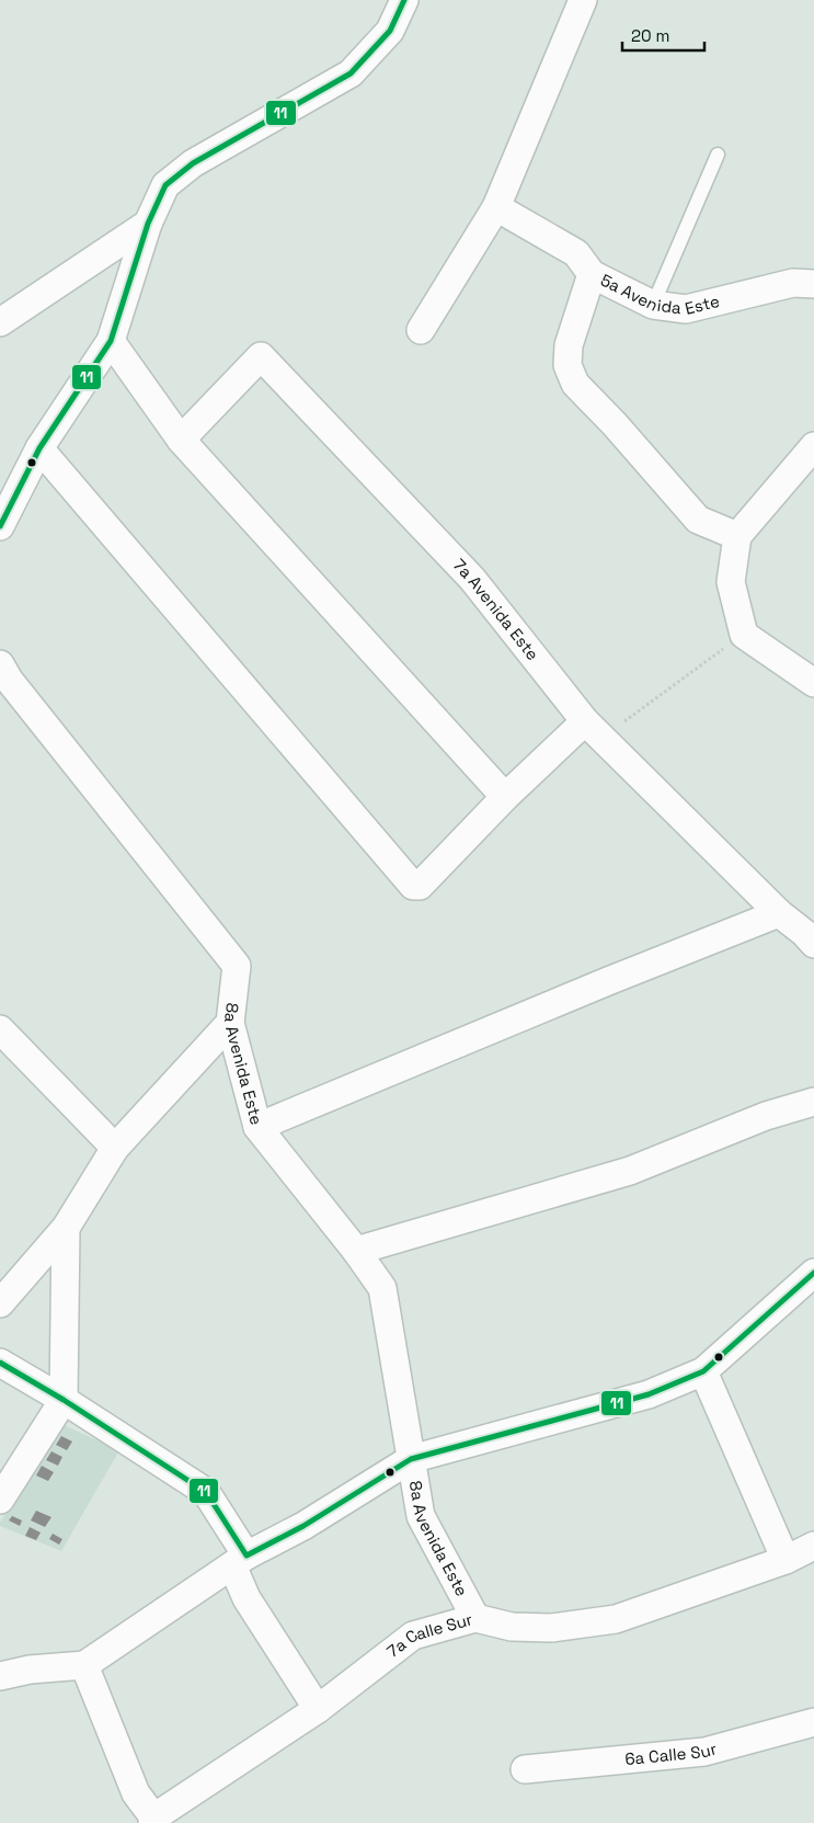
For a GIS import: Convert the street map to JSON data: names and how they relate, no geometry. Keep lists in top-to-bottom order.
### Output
{
  "streets": {
    "street": [
      "5a Avenida Este",
      "7a Avenida Este",
      "8a Avenida Este",
      "7a Calle Sur",
      "6a Calle Sur"
    ]
  },
  "crossings": [
    ["8a Avenida Este", "7a Calle Sur"]
  ],
  "lines": ["transit line 11"],
  "scale_bar": "20 m"
}
